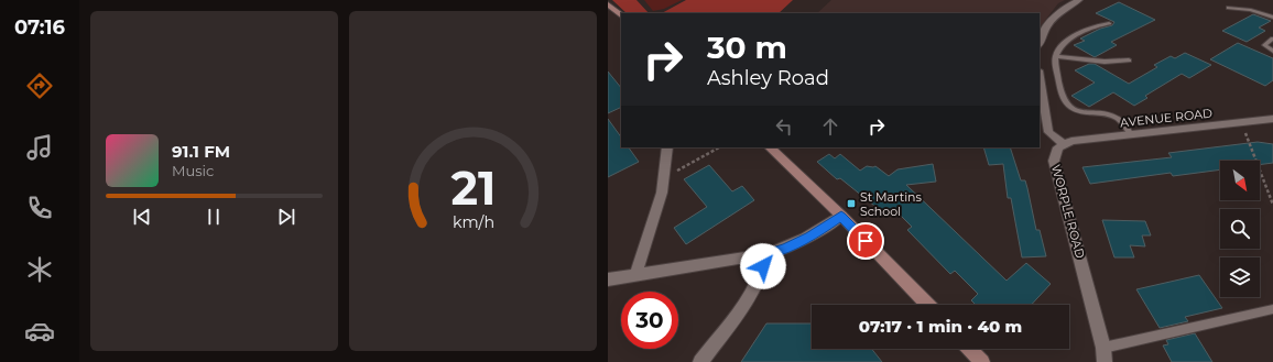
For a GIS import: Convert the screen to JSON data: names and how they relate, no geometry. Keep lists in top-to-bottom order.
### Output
{
  "streets": {
    "street": ["AVENUE ROAD", "WORPLE ROAD"]
  },
  "crossings": [
    ["AVENUE ROAD", "WORPLE ROAD"]
  ],
  "places": {
    "transit": ["St Martins School"]
  },
  "north": "bottom right",
  "page": {
    "tabs": "07:16",
    "turn": ["30 m", "Ashley Road"],
    "song": ["91.1 FM", "Music"],
    "limit": "30",
    "trip": "07:17 · 1 min · 40 m",
    "gauge": ["21", "km/h"]
  }
}
